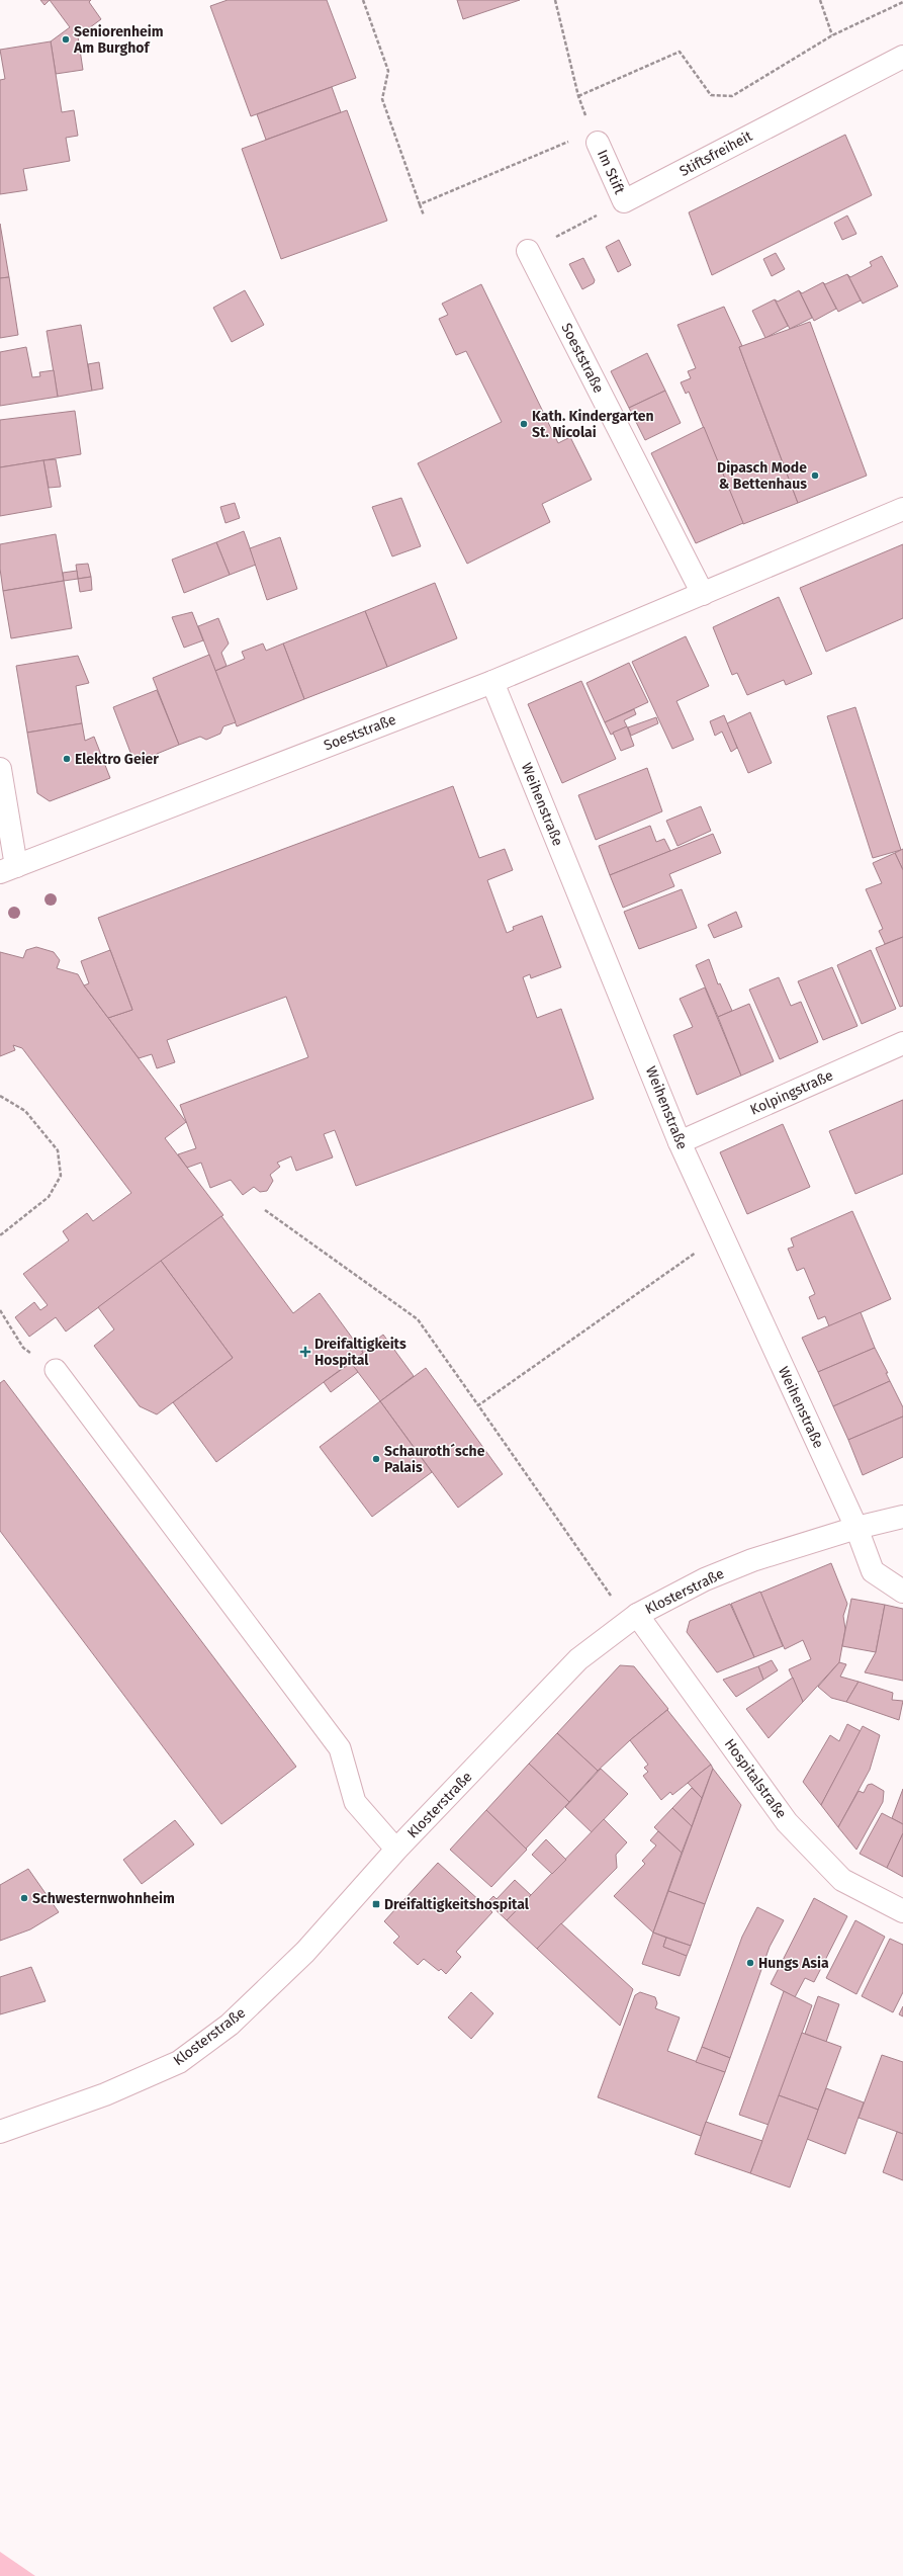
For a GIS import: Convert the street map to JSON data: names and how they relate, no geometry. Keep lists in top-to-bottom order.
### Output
{
  "streets": {
    "street": [
      "Stiftsfreiheit",
      "Im Stift",
      "Soeststraße",
      "Weihenstraße",
      "Kolpingstraße",
      "Klosterstraße",
      "Hospitalstraße"
    ]
  },
  "crossings": [
    ["Stiftsfreiheit", "Im Stift"],
    ["Soeststraße", "Weihenstraße"],
    ["Weihenstraße", "Kolpingstraße"],
    ["Weihenstraße", "Klosterstraße"],
    ["Klosterstraße", "Hospitalstraße"]
  ],
  "places": {
    "other": [
      "Seniorenheim Am Burghof",
      "Kath. Kindergarten St. Nicolai",
      "Dipasch Mode & Bettenhaus",
      "Elektro Geier",
      "Schauroth´sche Palais",
      "Schwesternwohnheim",
      "Hungs Asia"
    ],
    "health": ["Dreifaltigkeits Hospital"],
    "transit": ["Dreifaltigkeitshospital"]
  }
}
